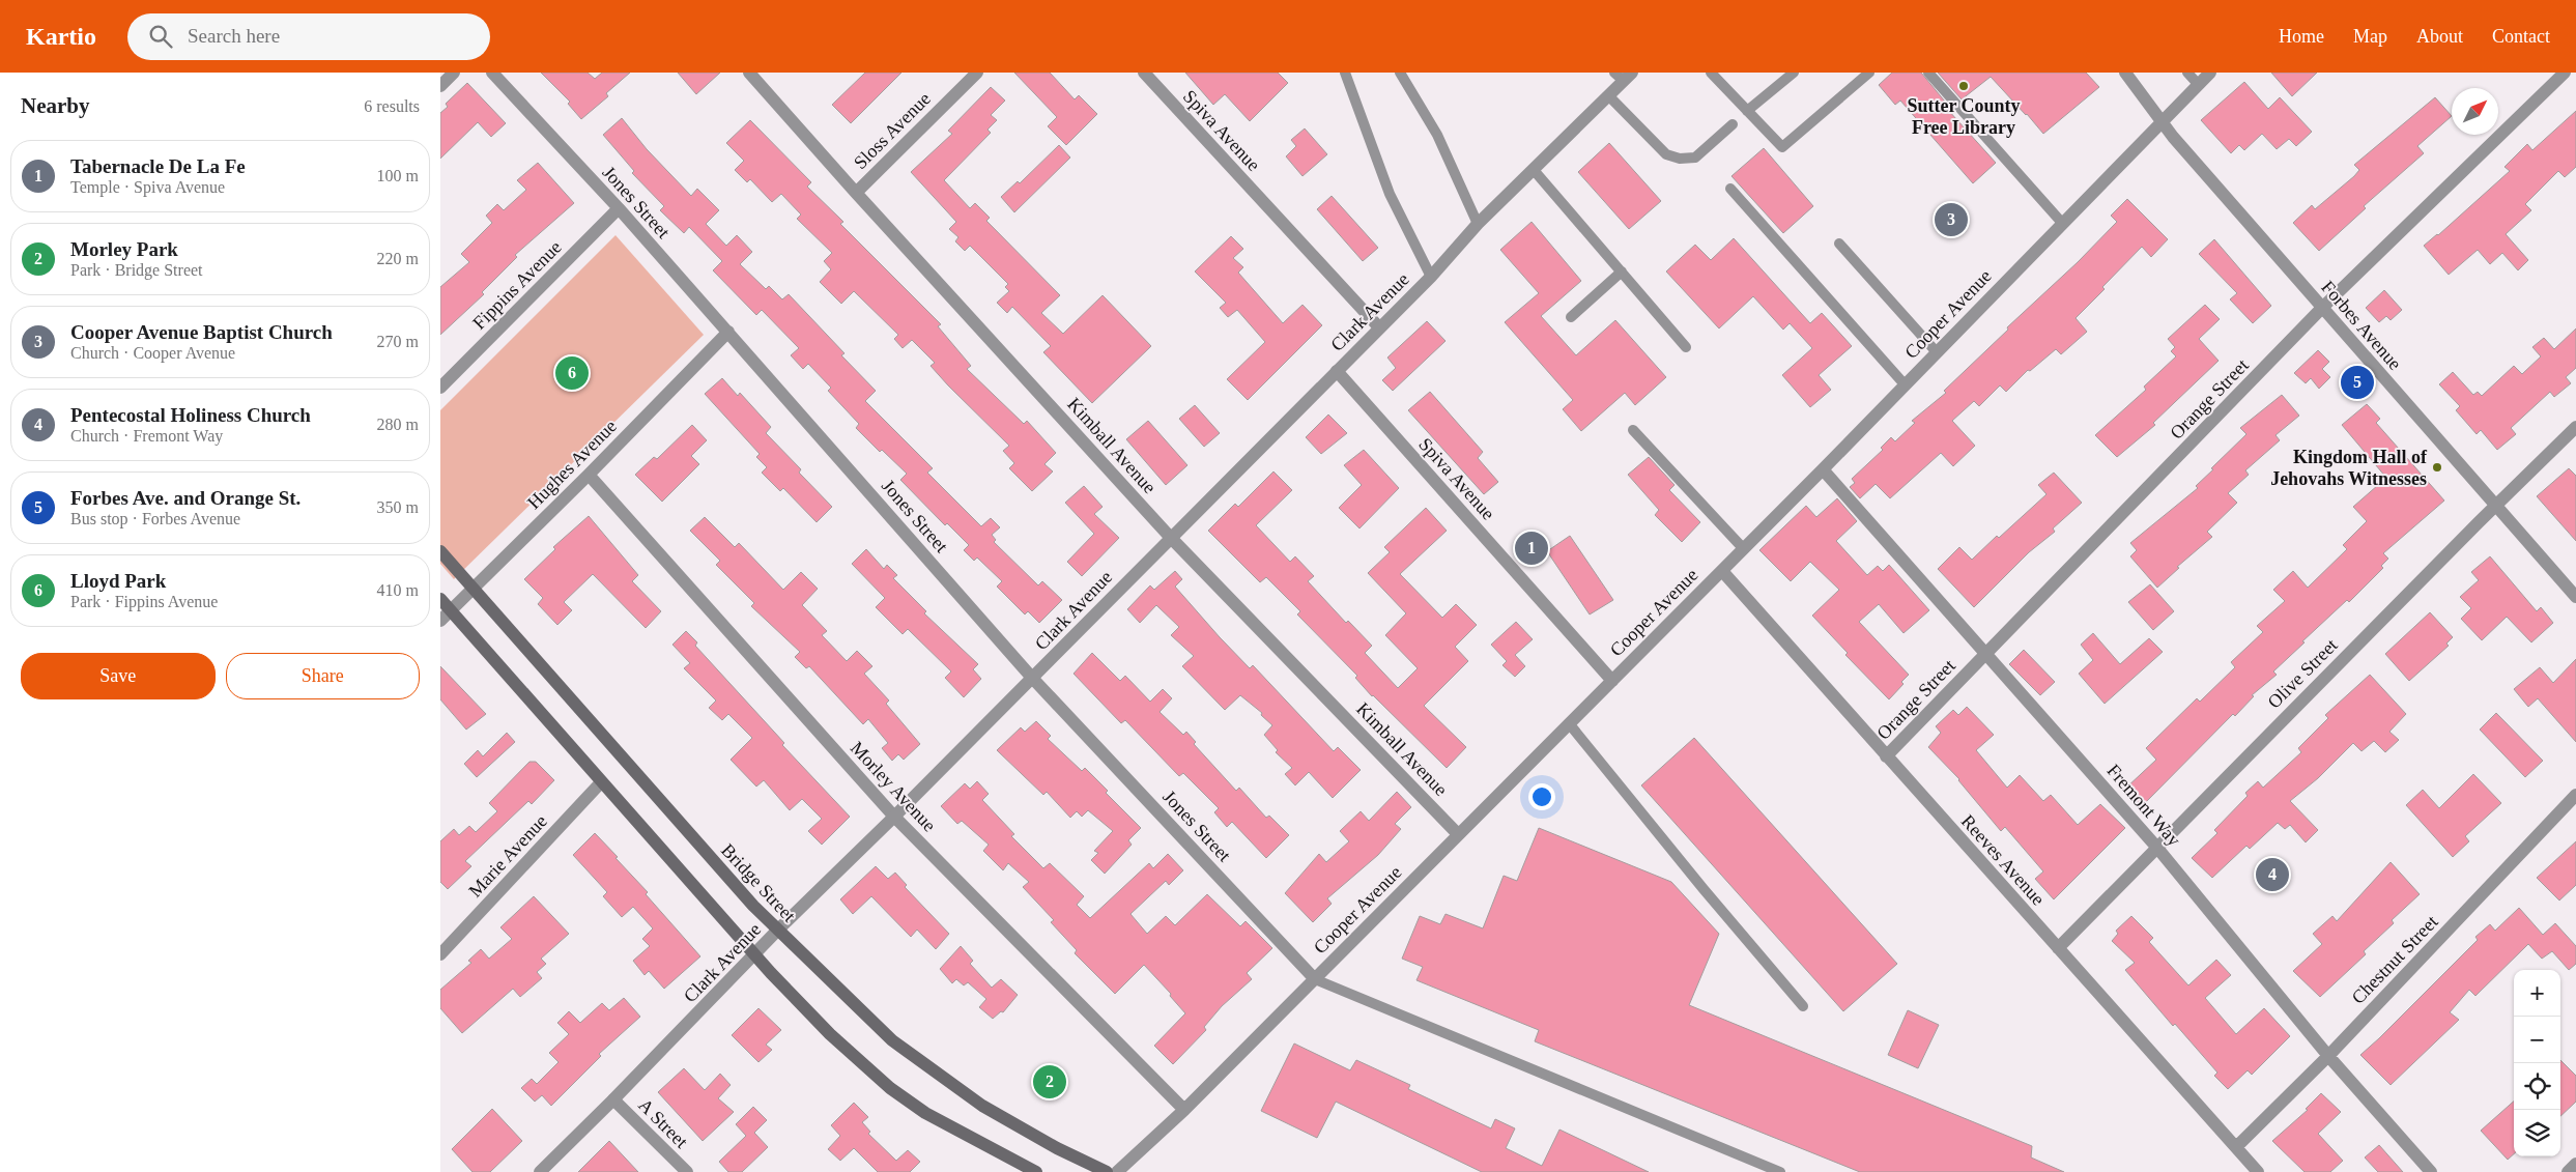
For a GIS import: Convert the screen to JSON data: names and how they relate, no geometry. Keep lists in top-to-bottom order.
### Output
{
  "streets": {
    "main road": ["Bridge Street"],
    "street": [
      "Sloss Avenue",
      "Spiva Avenue",
      "Jones Street",
      "Fippins Avenue",
      "Clark Avenue",
      "Cooper Avenue",
      "Forbes Avenue",
      "Orange Street",
      "Kimball Avenue",
      "Hughes Avenue",
      "Olive Street",
      "Morley Avenue",
      "Fremont Way",
      "Marie Avenue",
      "Reeves Avenue",
      "Chestnut Street",
      "A Street"
    ]
  },
  "crossings": [
    ["Sloss Avenue", "Kimball Avenue"],
    ["Spiva Avenue", "Clark Avenue"],
    ["Spiva Avenue", "Cooper Avenue"],
    ["Jones Street", "Fippins Avenue"],
    ["Jones Street", "Clark Avenue"],
    ["Jones Street", "Cooper Avenue"],
    ["Jones Street", "Hughes Avenue"],
    ["Clark Avenue", "Kimball Avenue"],
    ["Clark Avenue", "Morley Avenue"],
    ["Clark Avenue", "Bridge Street"],
    ["Clark Avenue", "A Street"],
    ["Cooper Avenue", "Forbes Avenue"],
    ["Cooper Avenue", "Kimball Avenue"],
    ["Cooper Avenue", "Morley Avenue"],
    ["Cooper Avenue", "Fremont Way"],
    ["Cooper Avenue", "Reeves Avenue"],
    ["Forbes Avenue", "Orange Street"],
    ["Forbes Avenue", "Olive Street"],
    ["Orange Street", "Fremont Way"],
    ["Orange Street", "Reeves Avenue"],
    ["Hughes Avenue", "Morley Avenue"],
    ["Hughes Avenue", "Bridge Street"],
    ["Olive Street", "Fremont Way"],
    ["Olive Street", "Reeves Avenue"],
    ["Fremont Way", "Chestnut Street"],
    ["Reeves Avenue", "Chestnut Street"]
  ],
  "places": ["Sutter County Free Library", "Kingdom Hall of Jehovahs Witnesses"],
  "north": "top right",
  "page": {
    "header": "Kartio",
    "search": "Search here",
    "nav": [
      "Home",
      "Map",
      "About",
      "Contact"
    ],
    "heading": ["Nearby", "6 results"],
    "list": [
      {
        "mark": "1",
        "name": "Tabernacle De La Fe",
        "note": "Temple · Spiva Avenue",
        "value": "100 m"
      },
      {
        "mark": "2",
        "name": "Morley Park",
        "note": "Park · Bridge Street",
        "value": "220 m"
      },
      {
        "mark": "3",
        "name": "Cooper Avenue Baptist Church",
        "note": "Church · Cooper Avenue",
        "value": "270 m"
      },
      {
        "mark": "4",
        "name": "Pentecostal Holiness Church",
        "note": "Church · Fremont Way",
        "value": "280 m"
      },
      {
        "mark": "5",
        "name": "Forbes Ave. and Orange St.",
        "note": "Bus stop · Forbes Avenue",
        "value": "350 m"
      },
      {
        "mark": "6",
        "name": "Lloyd Park",
        "note": "Park · Fippins Avenue",
        "value": "410 m"
      }
    ],
    "pins": [
      "3",
      "6",
      "5",
      "1",
      "4",
      "2"
    ],
    "buttons": ["Save", "Share"],
    "map_buttons": ["+", "−"]
  }
}
